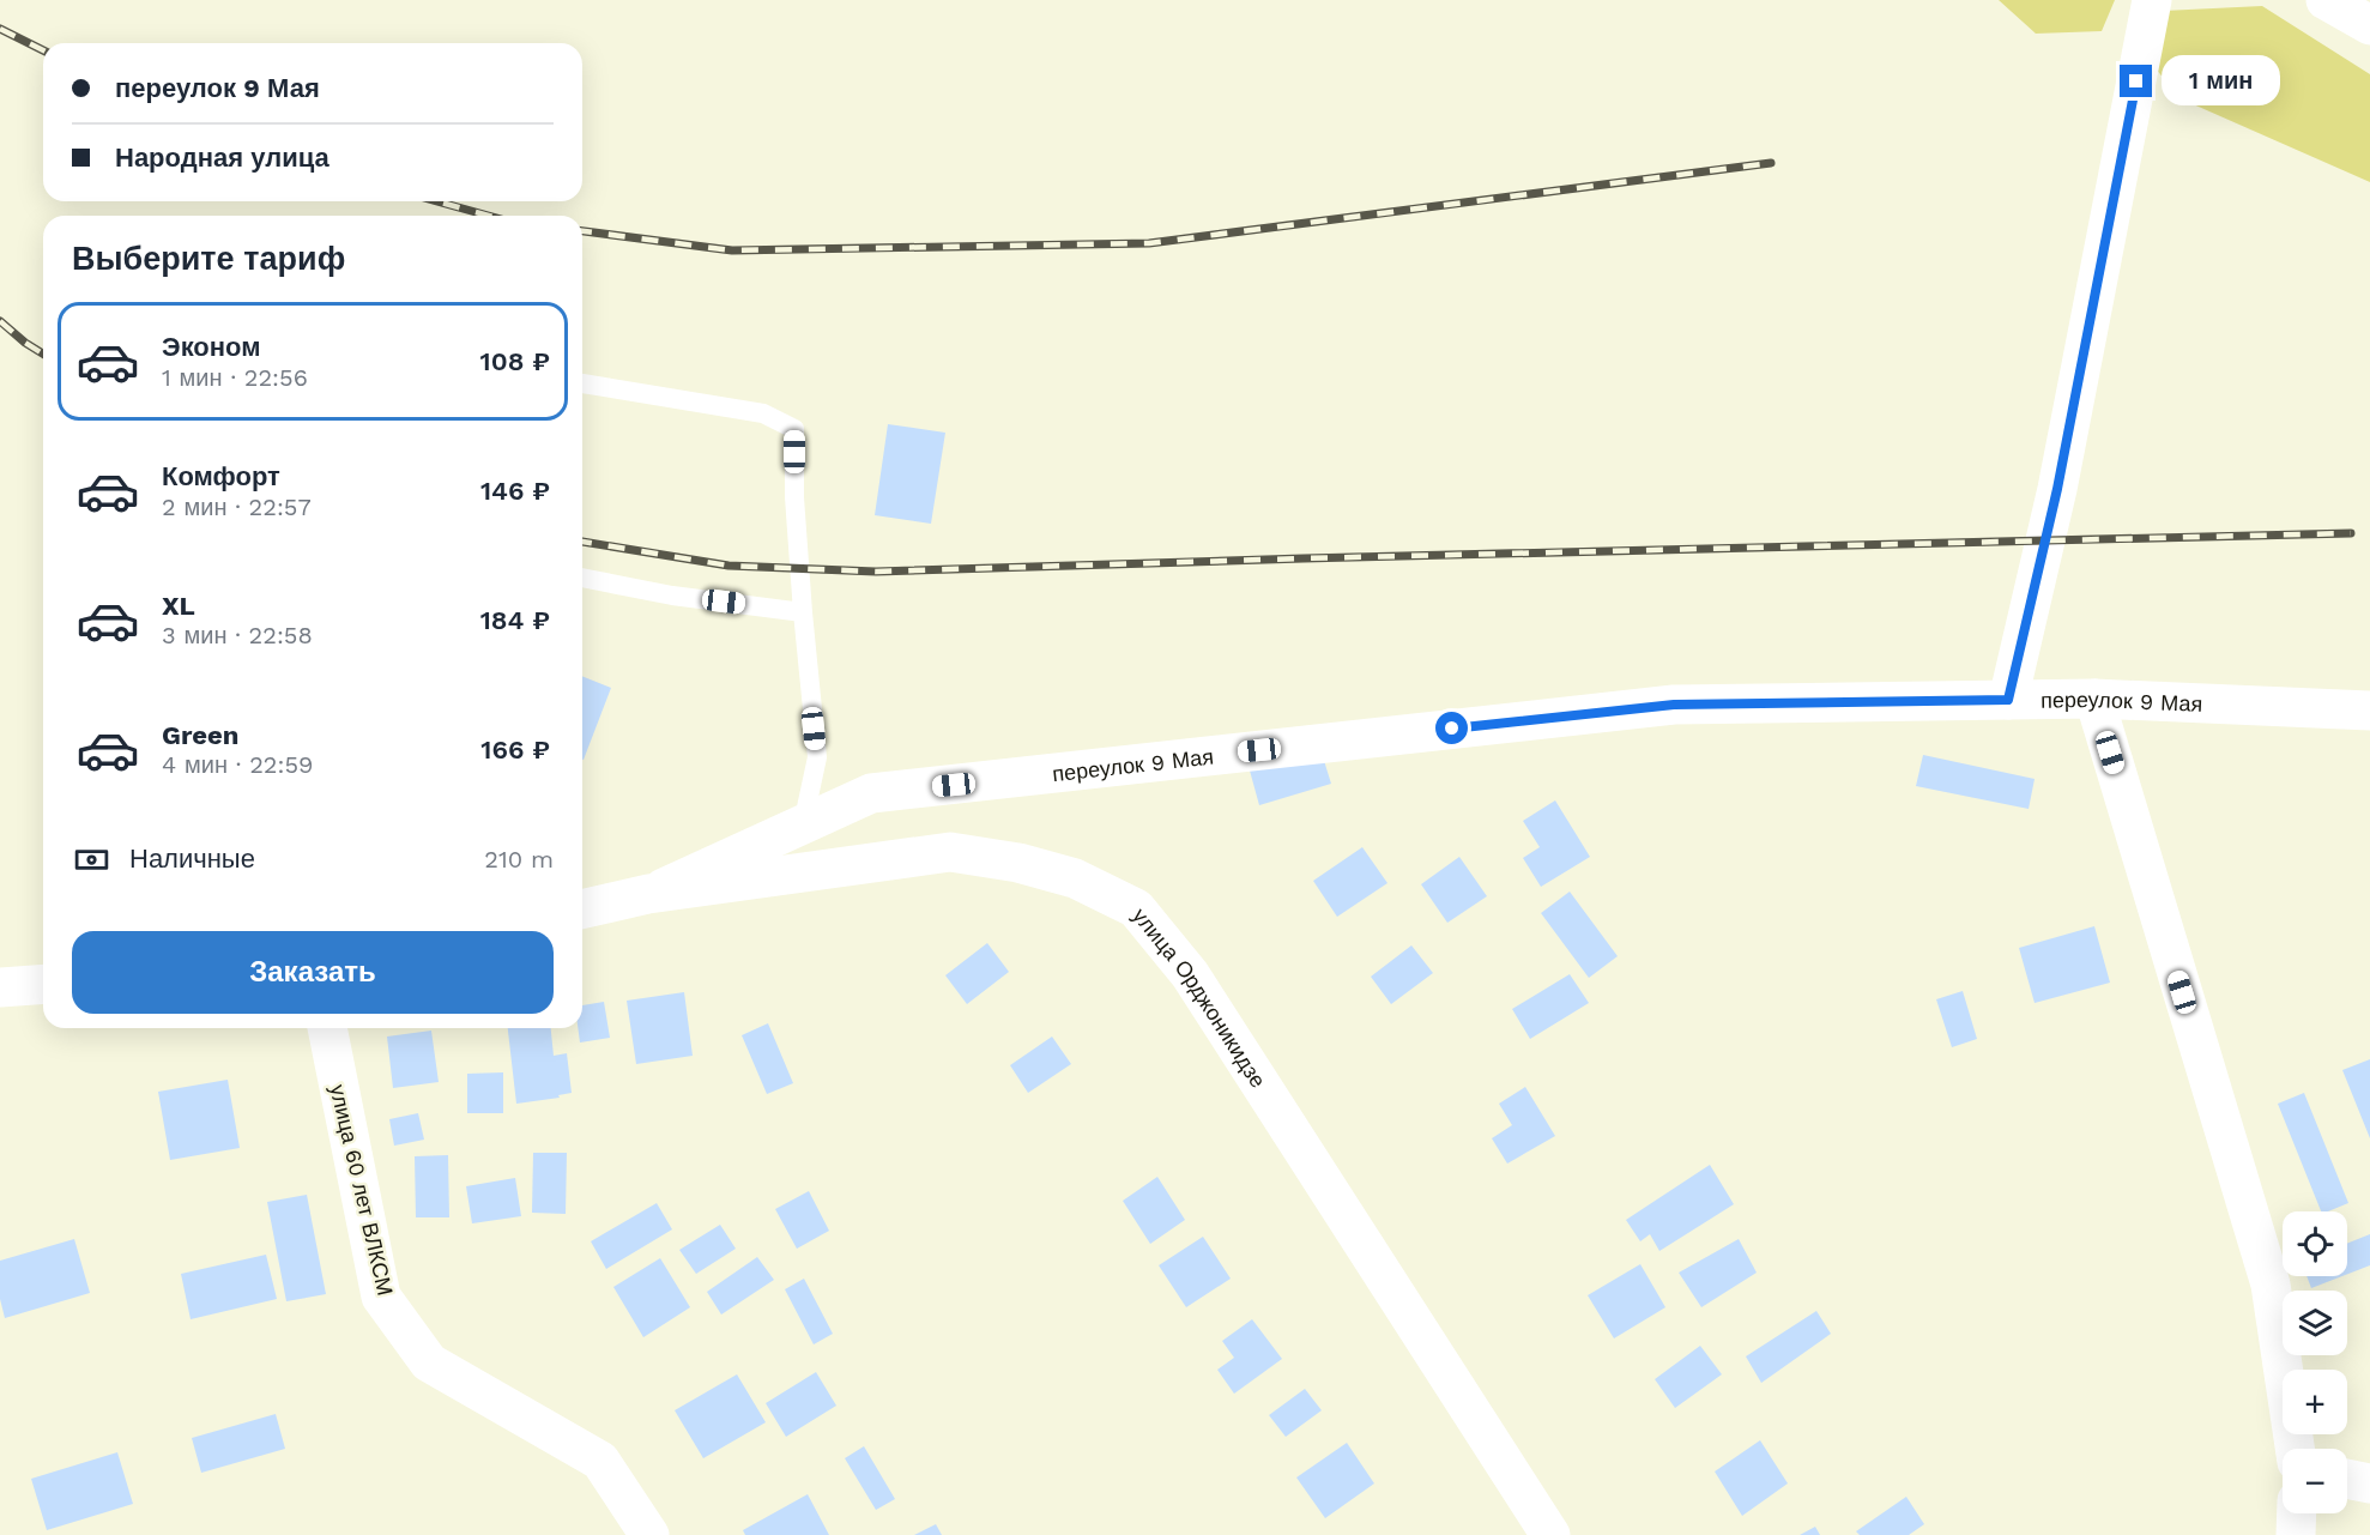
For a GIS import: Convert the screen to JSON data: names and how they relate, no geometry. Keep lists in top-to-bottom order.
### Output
{
  "streets": {
    "street": ["переулок 9 Мая", "улица Орджоникидзе", "улица 60 лет ВЛКСМ"]
  },
  "crossings": [
    ["переулок 9 Мая", "улица Орджоникидзе"]
  ],
  "page": {
    "banner": ["переулок 9 Мая", "Народная улица"],
    "bubble": "1 мин",
    "heading": "Выберите тариф",
    "list": [
      {
        "name": "Эконом",
        "note": "1 мин · 22:56",
        "value": "108 ₽"
      },
      {
        "name": "Комфорт",
        "note": "2 мин · 22:57",
        "value": "146 ₽"
      },
      {
        "name": "XL",
        "note": "3 мин · 22:58",
        "value": "184 ₽"
      },
      {
        "name": "Green",
        "note": "4 мин · 22:59",
        "value": "166 ₽"
      }
    ],
    "pay": ["Наличные", "210 m"],
    "buttons": "Заказать",
    "map_buttons": ["+", "−"]
  }
}
